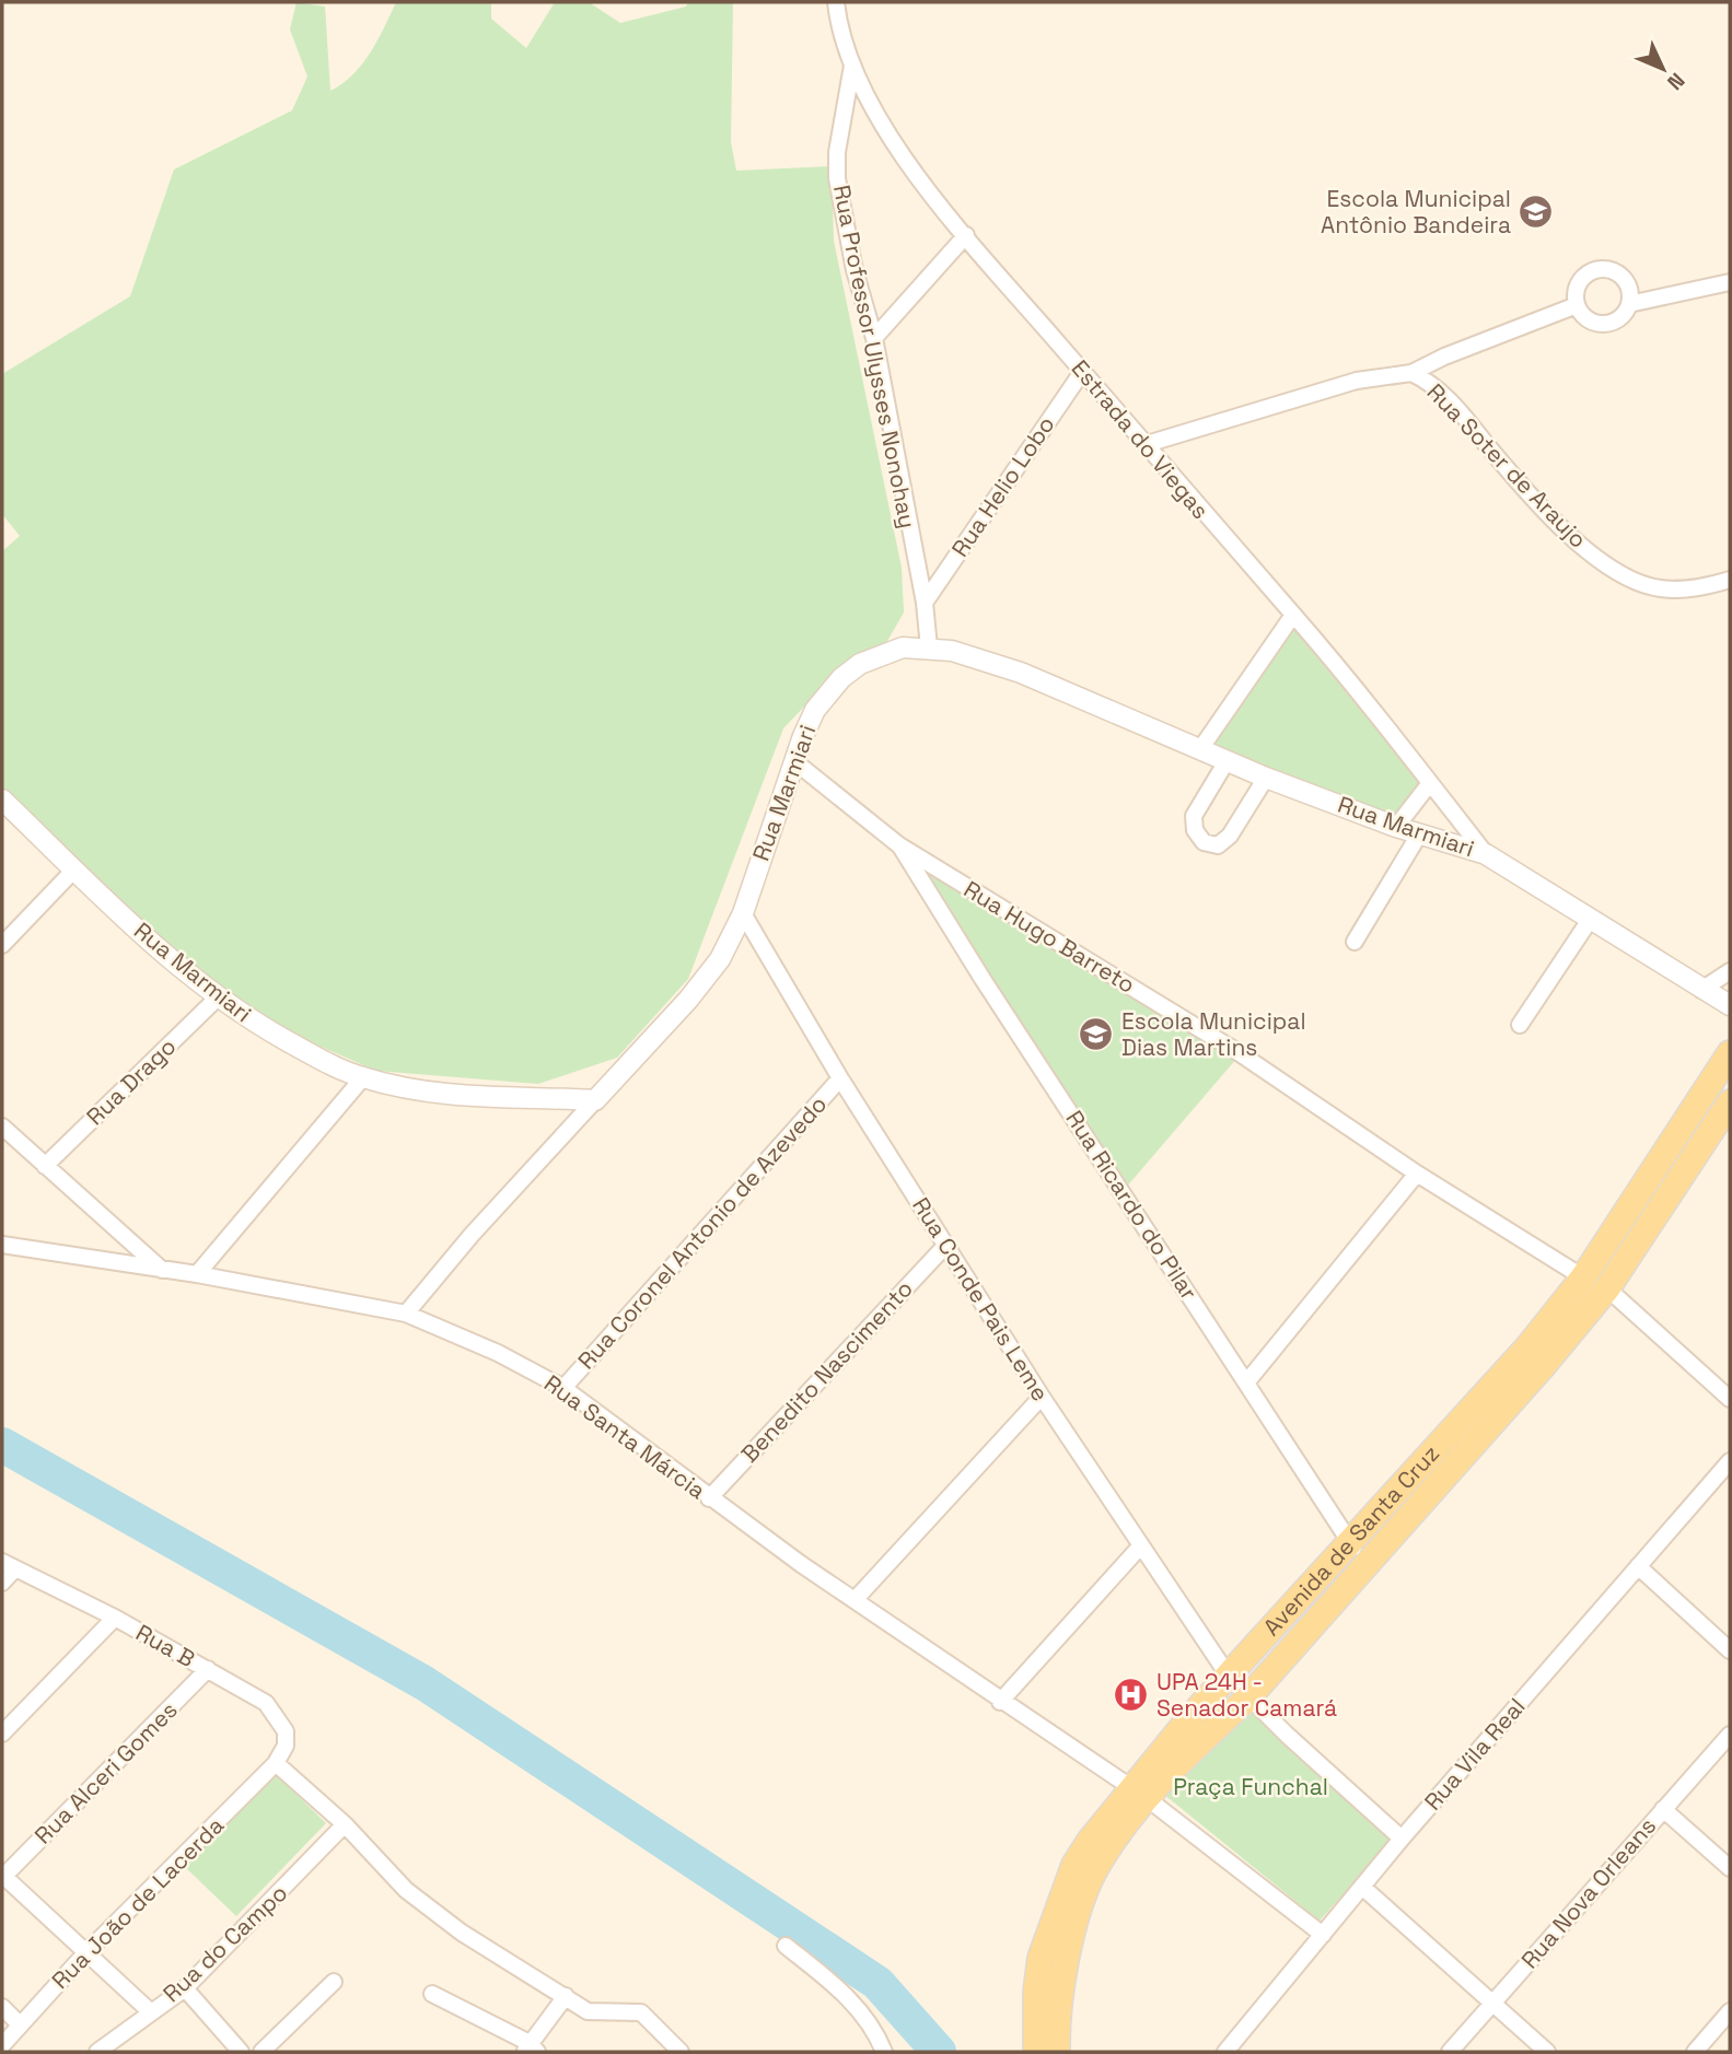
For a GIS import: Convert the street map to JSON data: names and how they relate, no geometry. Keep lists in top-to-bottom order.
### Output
{
  "streets": {
    "main road": ["Avenida de Santa Cruz"],
    "street": [
      "Rua Professor Ulysses Nonohay",
      "Estrada do Viegas",
      "Rua Soter de Araujo",
      "Rua Helio Lobo",
      "Rua Marmiari",
      "Rua Hugo Barreto",
      "Rua Drago",
      "Rua Ricardo do Pilar",
      "Rua Coronel Antonio de Azevedo",
      "Rua Conde Pais Leme",
      "Benedito Nascimento",
      "Rua Santa Márcia",
      "Rua B",
      "Rua Vila Real",
      "Rua Alceri Gomes",
      "Rua Nova Orleans",
      "Rua João de Lacerda",
      "Rua do Campo"
    ]
  },
  "crossings": [
    ["Rua Professor Ulysses Nonohay", "Estrada do Viegas"],
    ["Rua Professor Ulysses Nonohay", "Rua Helio Lobo"],
    ["Rua Professor Ulysses Nonohay", "Rua Marmiari"],
    ["Estrada do Viegas", "Rua Soter de Araujo"],
    ["Estrada do Viegas", "Rua Helio Lobo"],
    ["Estrada do Viegas", "Rua Marmiari"],
    ["Rua Marmiari", "Rua Hugo Barreto"],
    ["Rua Marmiari", "Rua Drago"],
    ["Rua Marmiari", "Rua Conde Pais Leme"],
    ["Rua Hugo Barreto", "Rua Ricardo do Pilar"],
    ["Rua Hugo Barreto", "Avenida de Santa Cruz"],
    ["Rua Ricardo do Pilar", "Avenida de Santa Cruz"],
    ["Rua Coronel Antonio de Azevedo", "Rua Conde Pais Leme"],
    ["Rua Coronel Antonio de Azevedo", "Rua Santa Márcia"],
    ["Rua Conde Pais Leme", "Benedito Nascimento"],
    ["Rua Conde Pais Leme", "Avenida de Santa Cruz"],
    ["Benedito Nascimento", "Rua Santa Márcia"],
    ["Rua Santa Márcia", "Avenida de Santa Cruz"],
    ["Rua B", "Rua Alceri Gomes"],
    ["Rua B", "Rua João de Lacerda"]
  ],
  "parks": ["Praça Funchal"],
  "places": {
    "school or university": ["Escola Municipal Antônio Bandeira", "Escola Municipal Dias Martins"],
    "hospital": ["UPA 24H - Senador Camará"]
  },
  "north": "bottom right"
}
